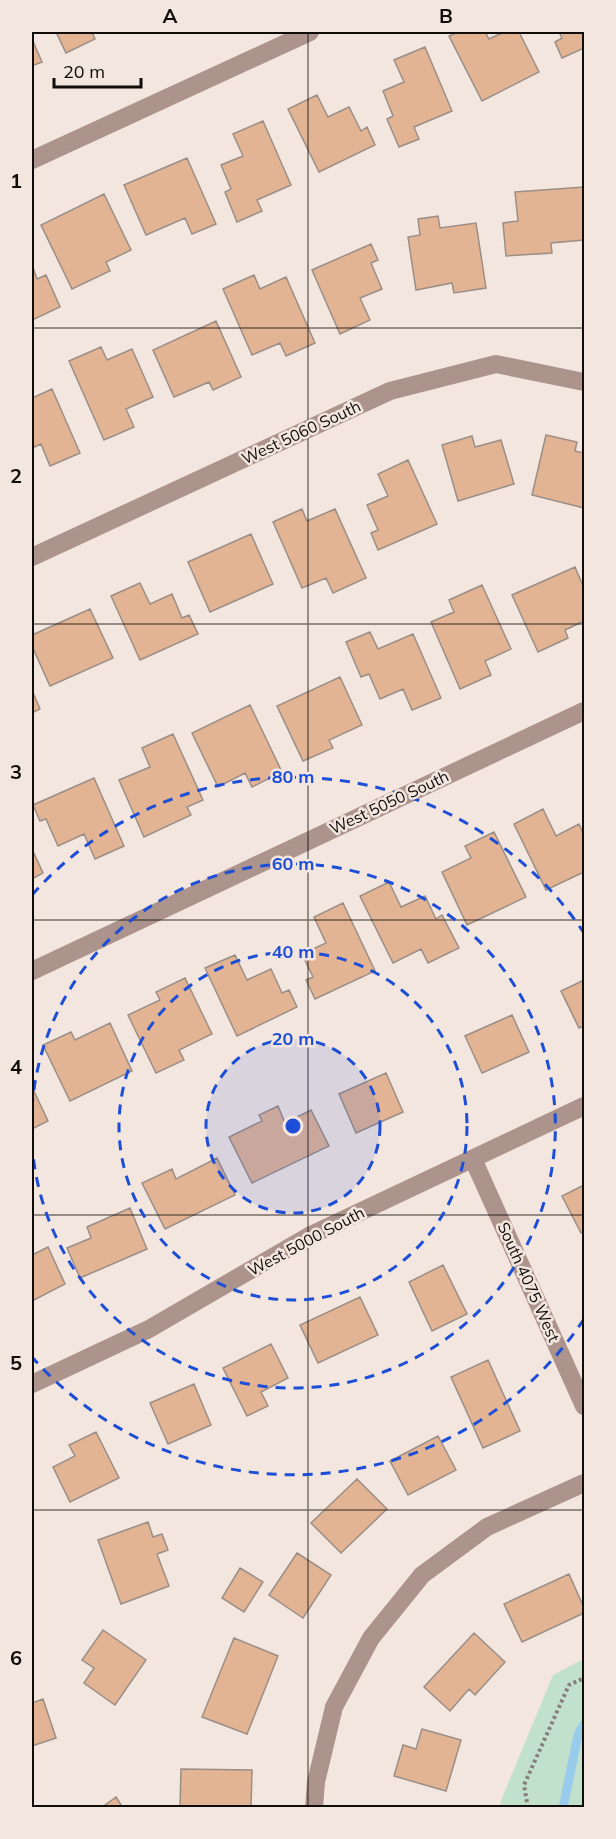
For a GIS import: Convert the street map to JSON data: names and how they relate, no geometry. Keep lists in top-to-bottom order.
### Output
{
  "streets": {
    "street": [
      "West 5060 South",
      "West 5050 South",
      "West 5000 South",
      "South 4075 West"
    ]
  },
  "crossings": [
    ["West 5000 South", "South 4075 West"]
  ],
  "scale_bar": "20 m",
  "grid": {
    "columns": ["A", "B"],
    "rows": [
      "1",
      "2",
      "3",
      "4",
      "5",
      "6"
    ]
  },
  "rings": [
    "80 m",
    "60 m",
    "40 m",
    "20 m"
  ]
}
